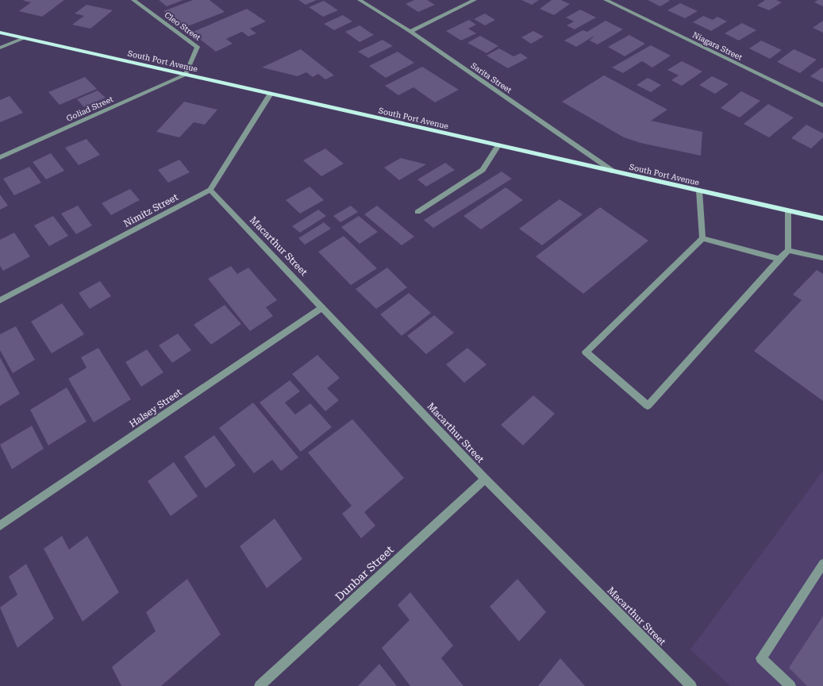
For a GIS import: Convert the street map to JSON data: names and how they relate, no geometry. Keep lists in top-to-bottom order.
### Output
{
  "streets": {
    "main road": ["South Port Avenue"],
    "street": [
      "Cleo Street",
      "Niagara Street",
      "Sarita Street",
      "Goliad Street",
      "Nimitz Street",
      "Macarthur Street",
      "Halsey Street",
      "Dunbar Street"
    ]
  },
  "crossings": [
    ["Cleo Street", "South Port Avenue"],
    ["Cleo Street", "Goliad Street"],
    ["South Port Avenue", "Sarita Street"],
    ["South Port Avenue", "Goliad Street"],
    ["Nimitz Street", "Macarthur Street"],
    ["Macarthur Street", "Halsey Street"],
    ["Macarthur Street", "Dunbar Street"]
  ]
}
